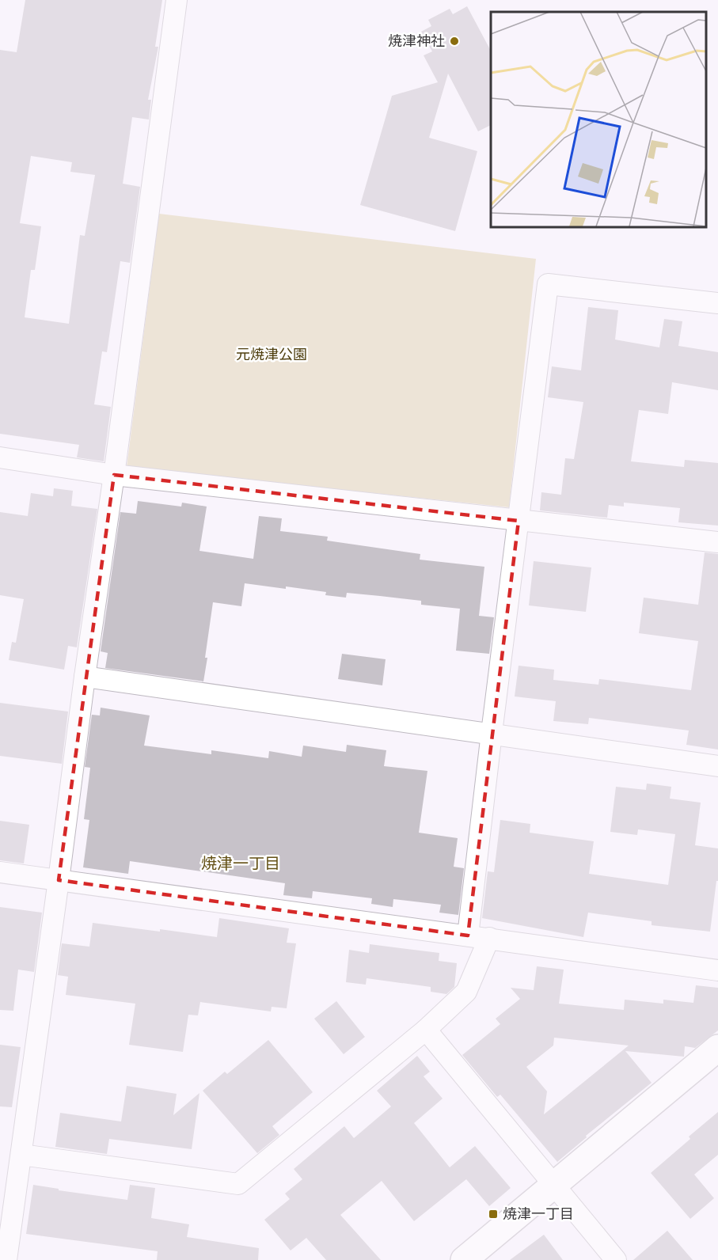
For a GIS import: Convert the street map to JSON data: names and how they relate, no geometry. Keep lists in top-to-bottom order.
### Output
{
  "districts": ["焼津一丁目"],
  "parks": ["元焼津公園"],
  "places": {
    "other": ["焼津神社"],
    "transit": ["焼津一丁目"]
  }
}
